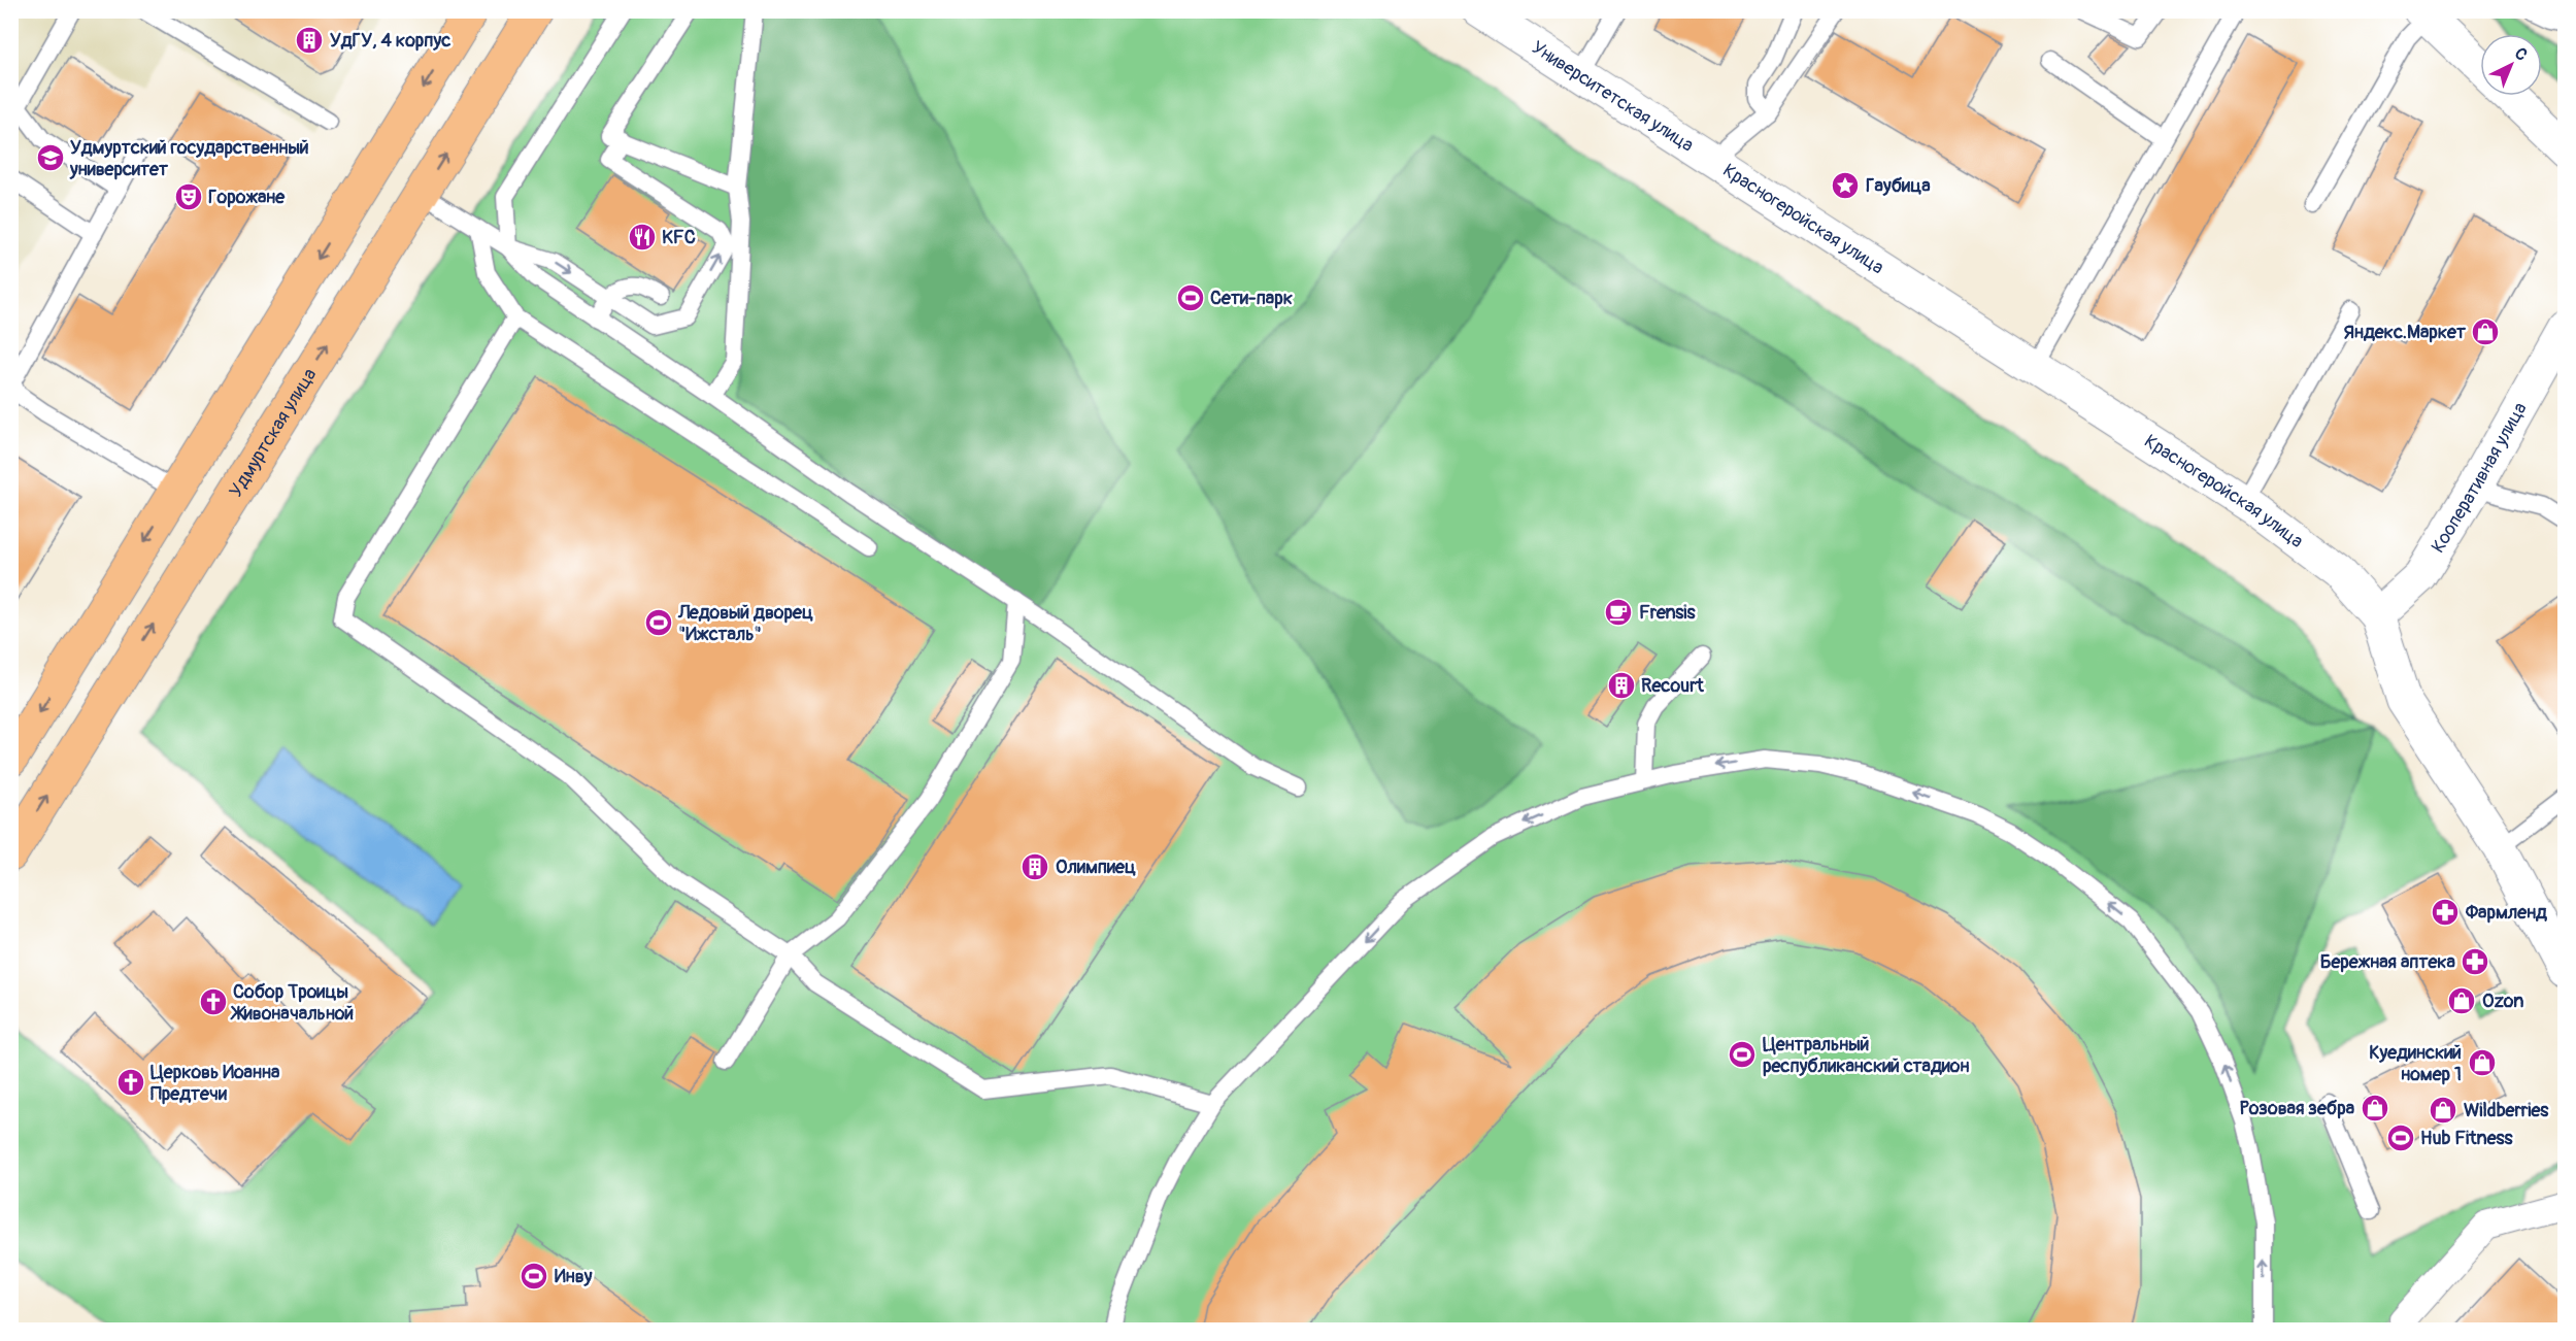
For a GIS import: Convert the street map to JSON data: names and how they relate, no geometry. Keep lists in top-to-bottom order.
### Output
{
  "streets": {
    "main road": ["Удмуртская улица"],
    "street": ["Университетская улица", "Красногеройская улица", "Кооперативная улица"]
  },
  "crossings": [
    ["Университетская улица", "Красногеройская улица"],
    ["Красногеройская улица", "Кооперативная улица"]
  ],
  "places": {
    "building": ["УдГУ, 4 корпус", "Recourt", "Олимпиец"],
    "school or university": ["Удмуртский государственный университет"],
    "place": ["Гаубица"],
    "theatre": ["Горожане"],
    "restaurant": ["KFC"],
    "sports": [
      "Сети-парк",
      "Ледовый дворец \"Ижсталь\"",
      "Центральный республиканский стадион",
      "Hub Fitness",
      "Инву"
    ],
    "shop": [
      "Яндекс.Маркет",
      "Ozon",
      "Куединский номер 1",
      "Розовая зебра",
      "Wildberries"
    ],
    "cafe": ["Frensis"],
    "pharmacy": ["Фармленд", "Бережная аптека"],
    "church": ["Собор Троицы Живоначальной", "Церковь Иоанна Предтечи"]
  },
  "north": "top right"
}
